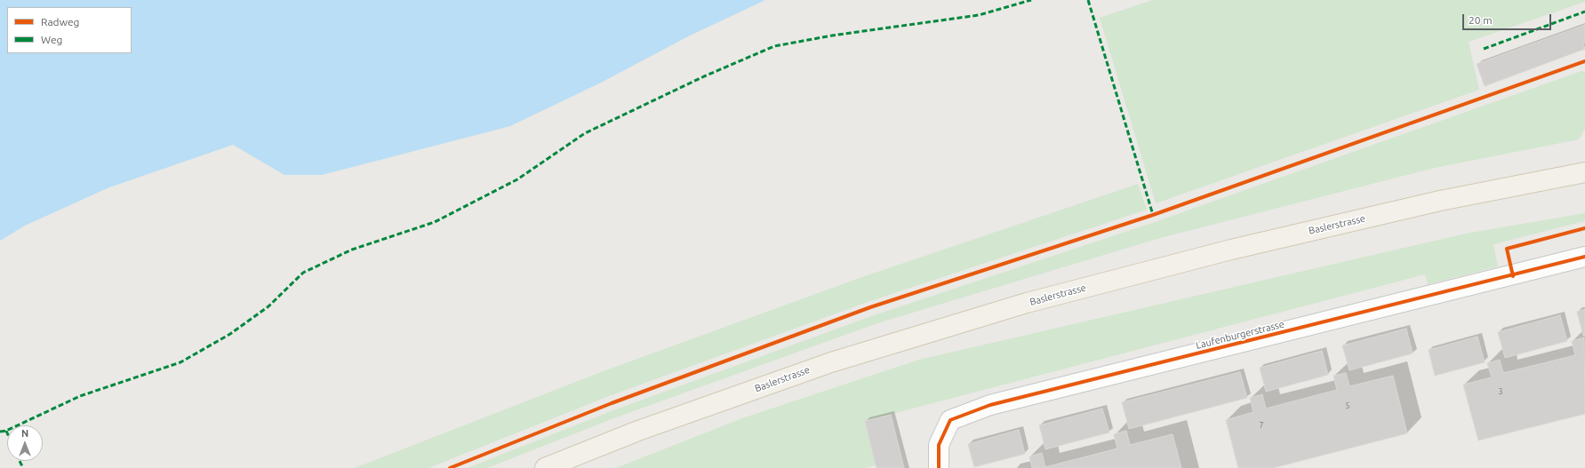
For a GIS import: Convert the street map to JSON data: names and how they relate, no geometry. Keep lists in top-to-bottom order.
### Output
{
  "streets": {
    "main road": ["Baslerstrasse"],
    "street": ["Laufenburgerstrasse"]
  },
  "house_numbers": ["3", "5", "7"],
  "legend": ["Radweg", "Weg"],
  "scale_bar": "20 m",
  "north": "top"
}
